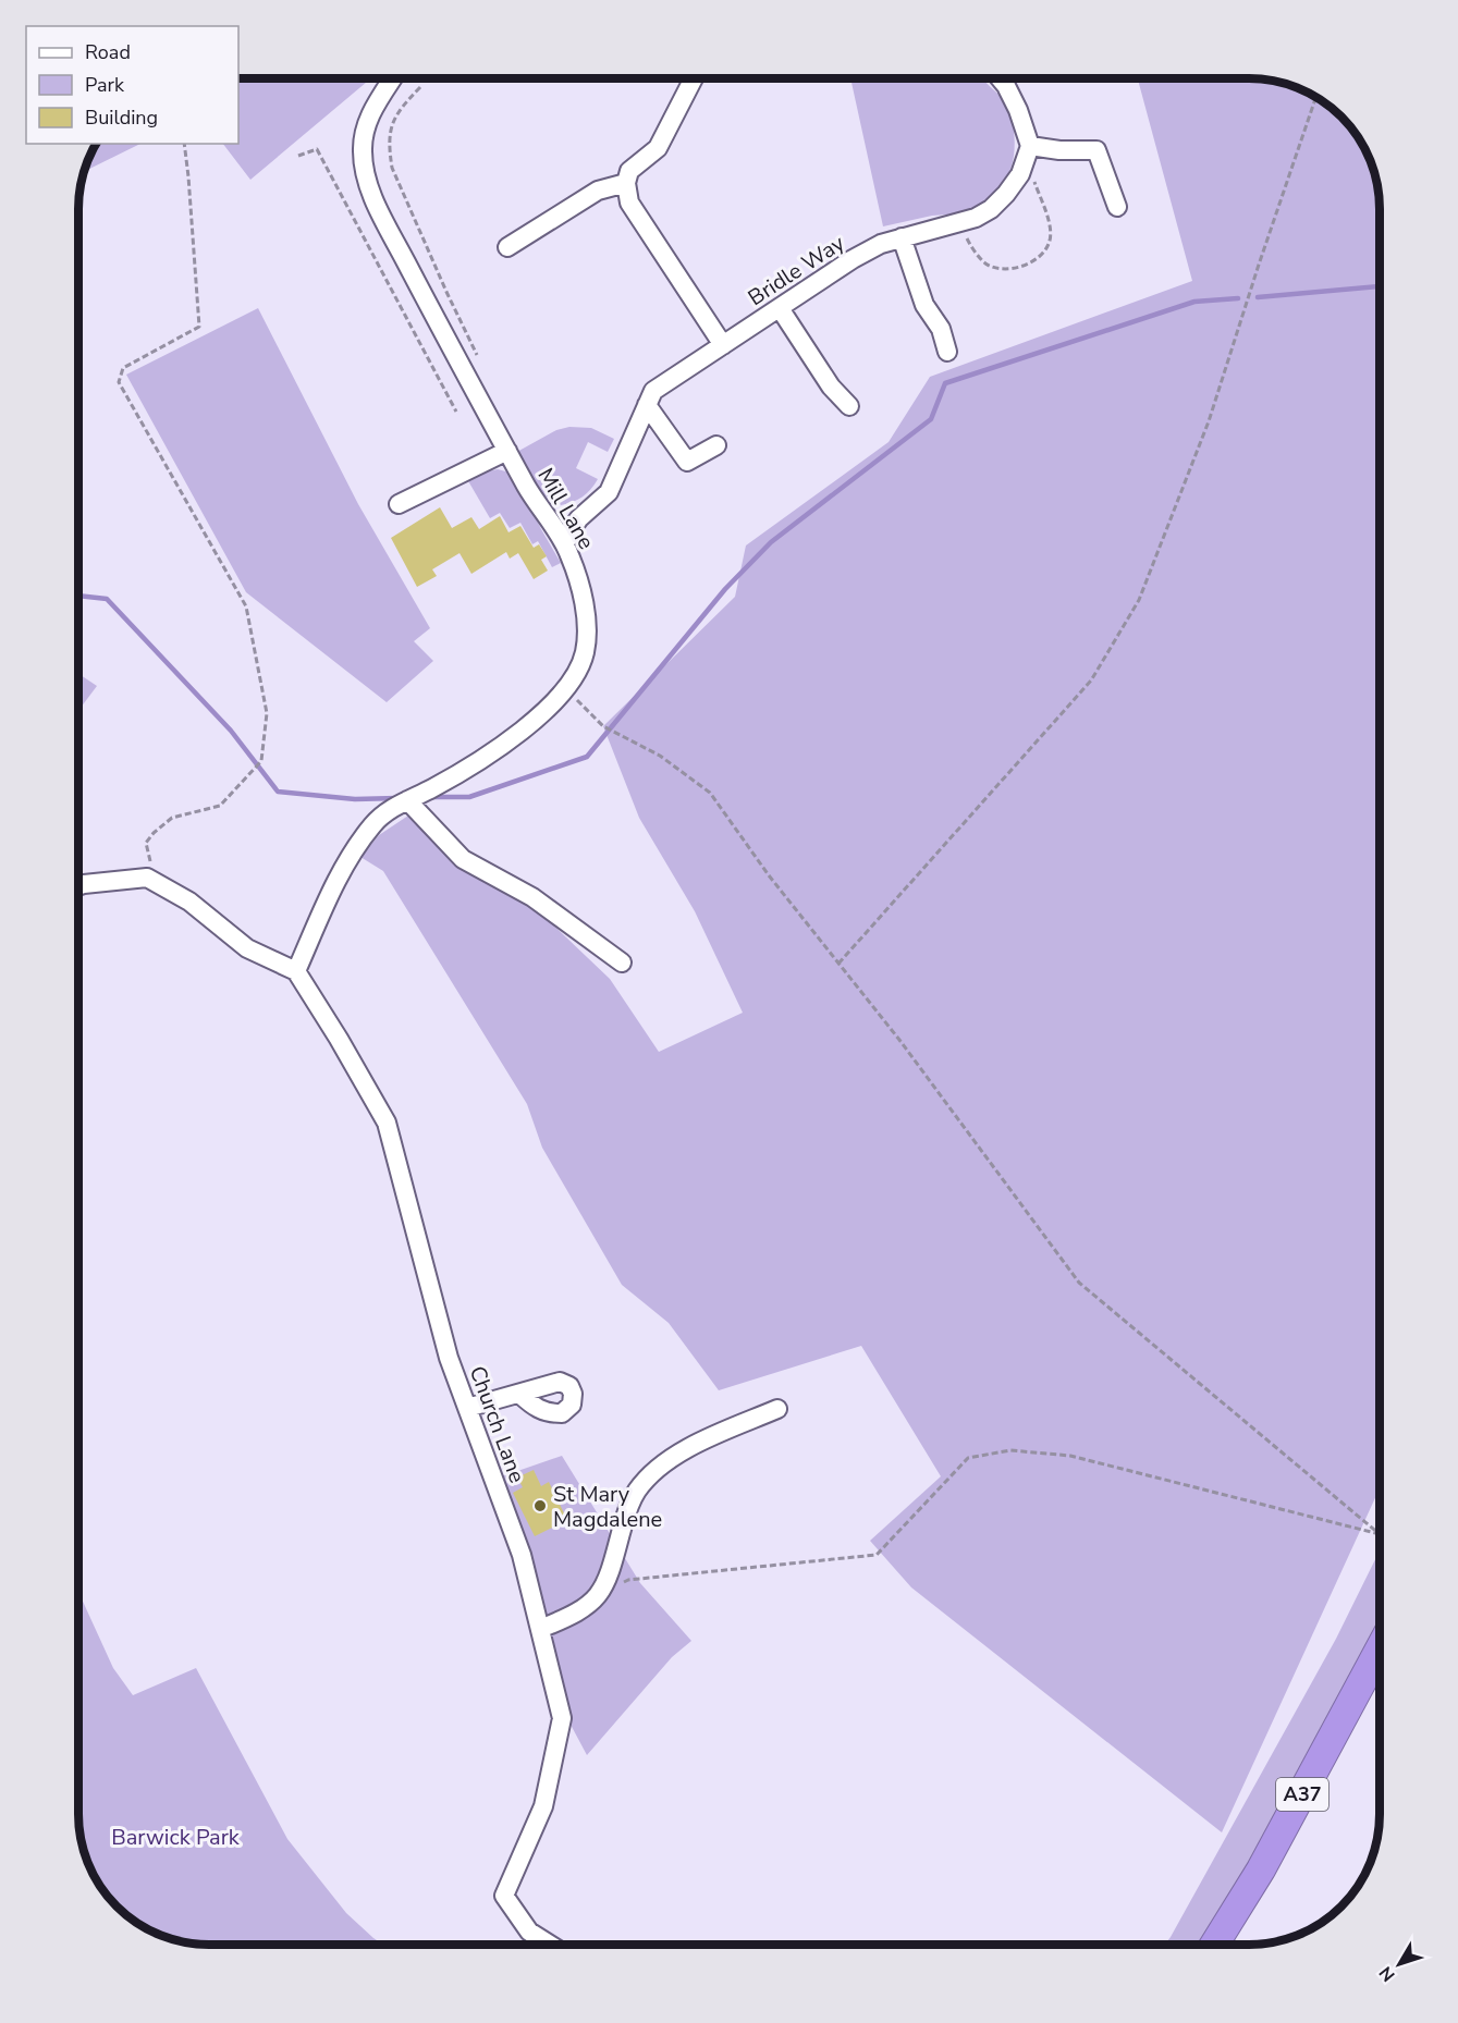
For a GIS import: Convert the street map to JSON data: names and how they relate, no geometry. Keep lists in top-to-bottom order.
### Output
{
  "streets": {
    "highway": ["A37"],
    "street": ["Bridle Way", "Mill Lane", "Church Lane"]
  },
  "crossings": [
    ["Bridle Way", "Mill Lane"],
    ["Mill Lane", "Church Lane"]
  ],
  "parks": ["Barwick Park"],
  "places": ["St Mary Magdalene"],
  "legend": ["Road", "Park", "Building"],
  "north": "bottom left"
}
